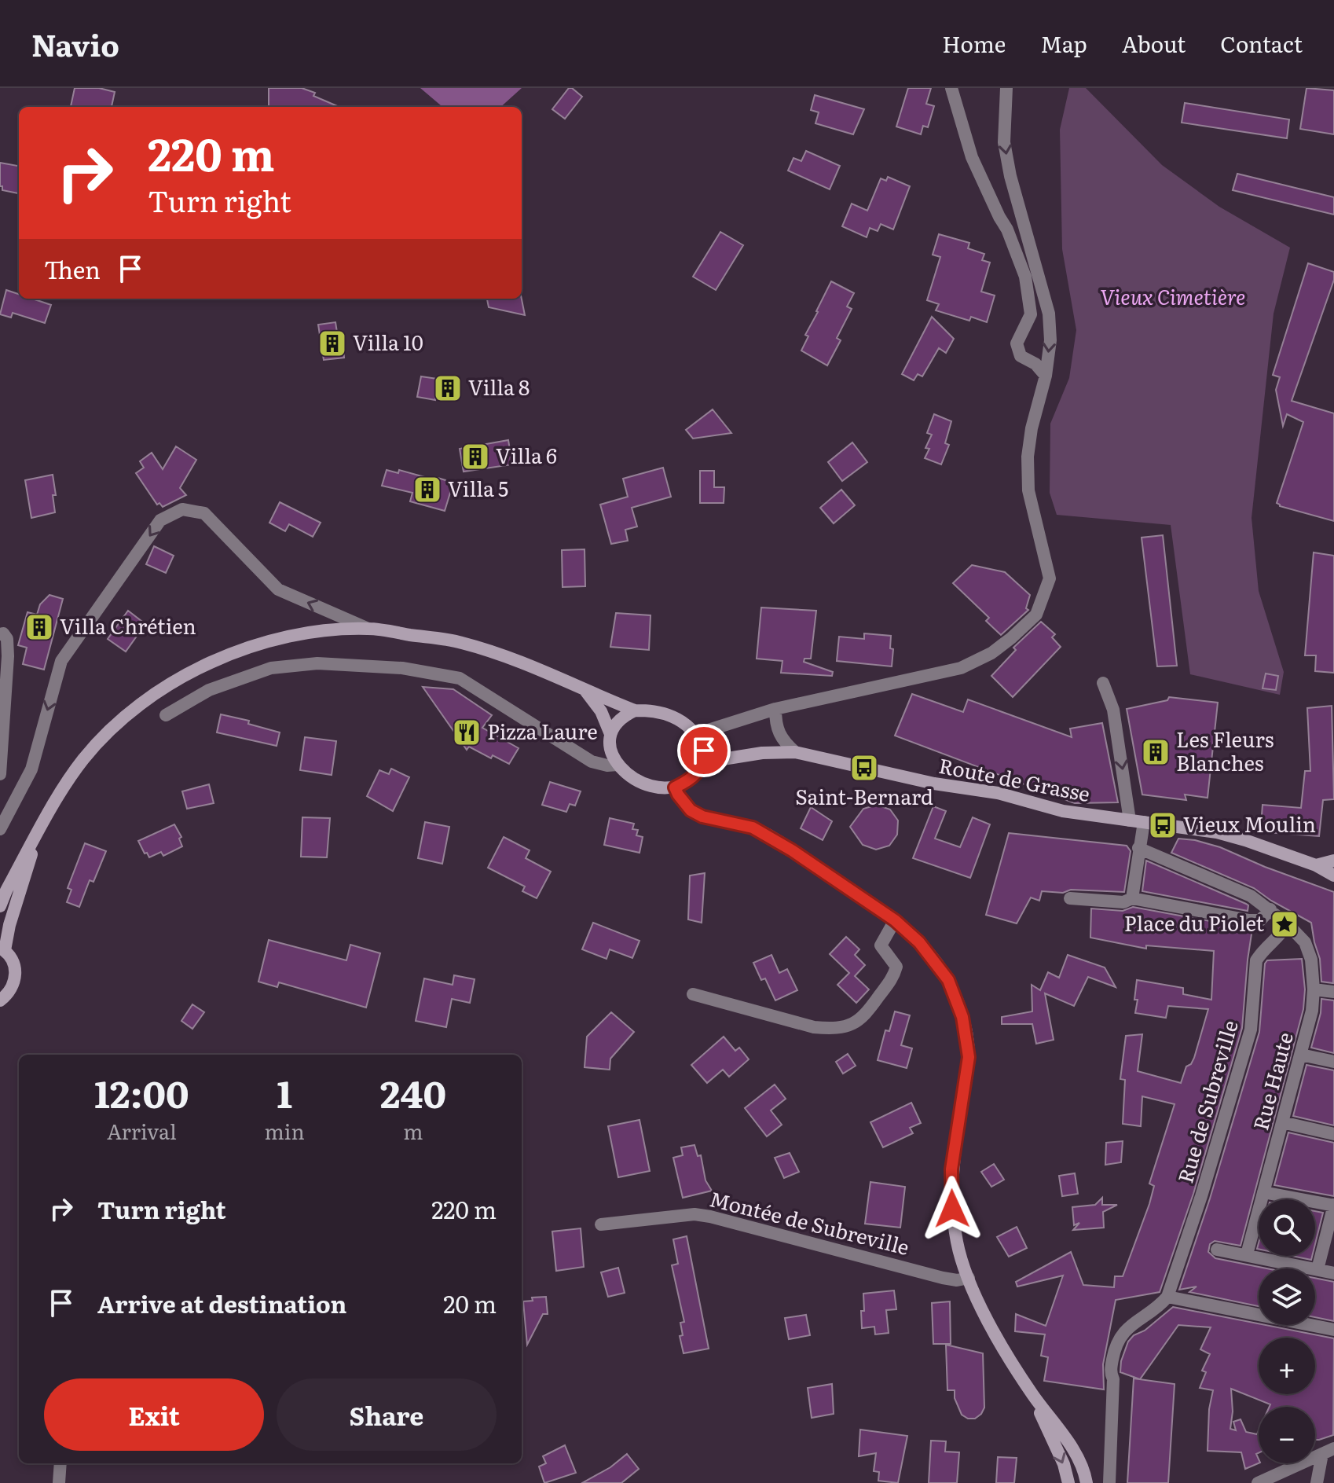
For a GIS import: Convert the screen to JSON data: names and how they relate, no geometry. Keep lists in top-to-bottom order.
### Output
{
  "streets": {
    "main road": ["Route de Grasse"],
    "street": ["Rue Haute", "Rue de Subreville", "Montée de Subreville"]
  },
  "crossings": [
    ["Rue Haute", "Rue de Subreville"]
  ],
  "parks": ["Vieux Cimetière"],
  "places": {
    "building": [
      "Villa 10",
      "Villa 8",
      "Villa 6",
      "Villa 5",
      "Villa Chrétien",
      "Les Fleurs Blanches"
    ],
    "restaurant": ["Pizza Laure"],
    "bus stop": ["Saint-Bernard", "Vieux Moulin"],
    "place": ["Place du Piolet"]
  },
  "page": {
    "header": "Navio",
    "nav": [
      "Home",
      "Map",
      "About",
      "Contact"
    ],
    "turn": ["220 m", "Turn right"],
    "then": "Then",
    "eta": [
      "12:00",
      "Arrival",
      "1",
      "min",
      "240",
      "m"
    ],
    "list": [
      {
        "name": "Turn right",
        "value": "220 m"
      },
      {
        "name": "Arrive at destination",
        "value": "20 m"
      }
    ],
    "map_buttons": ["+", "−"],
    "buttons": ["Exit", "Share"]
  }
}
